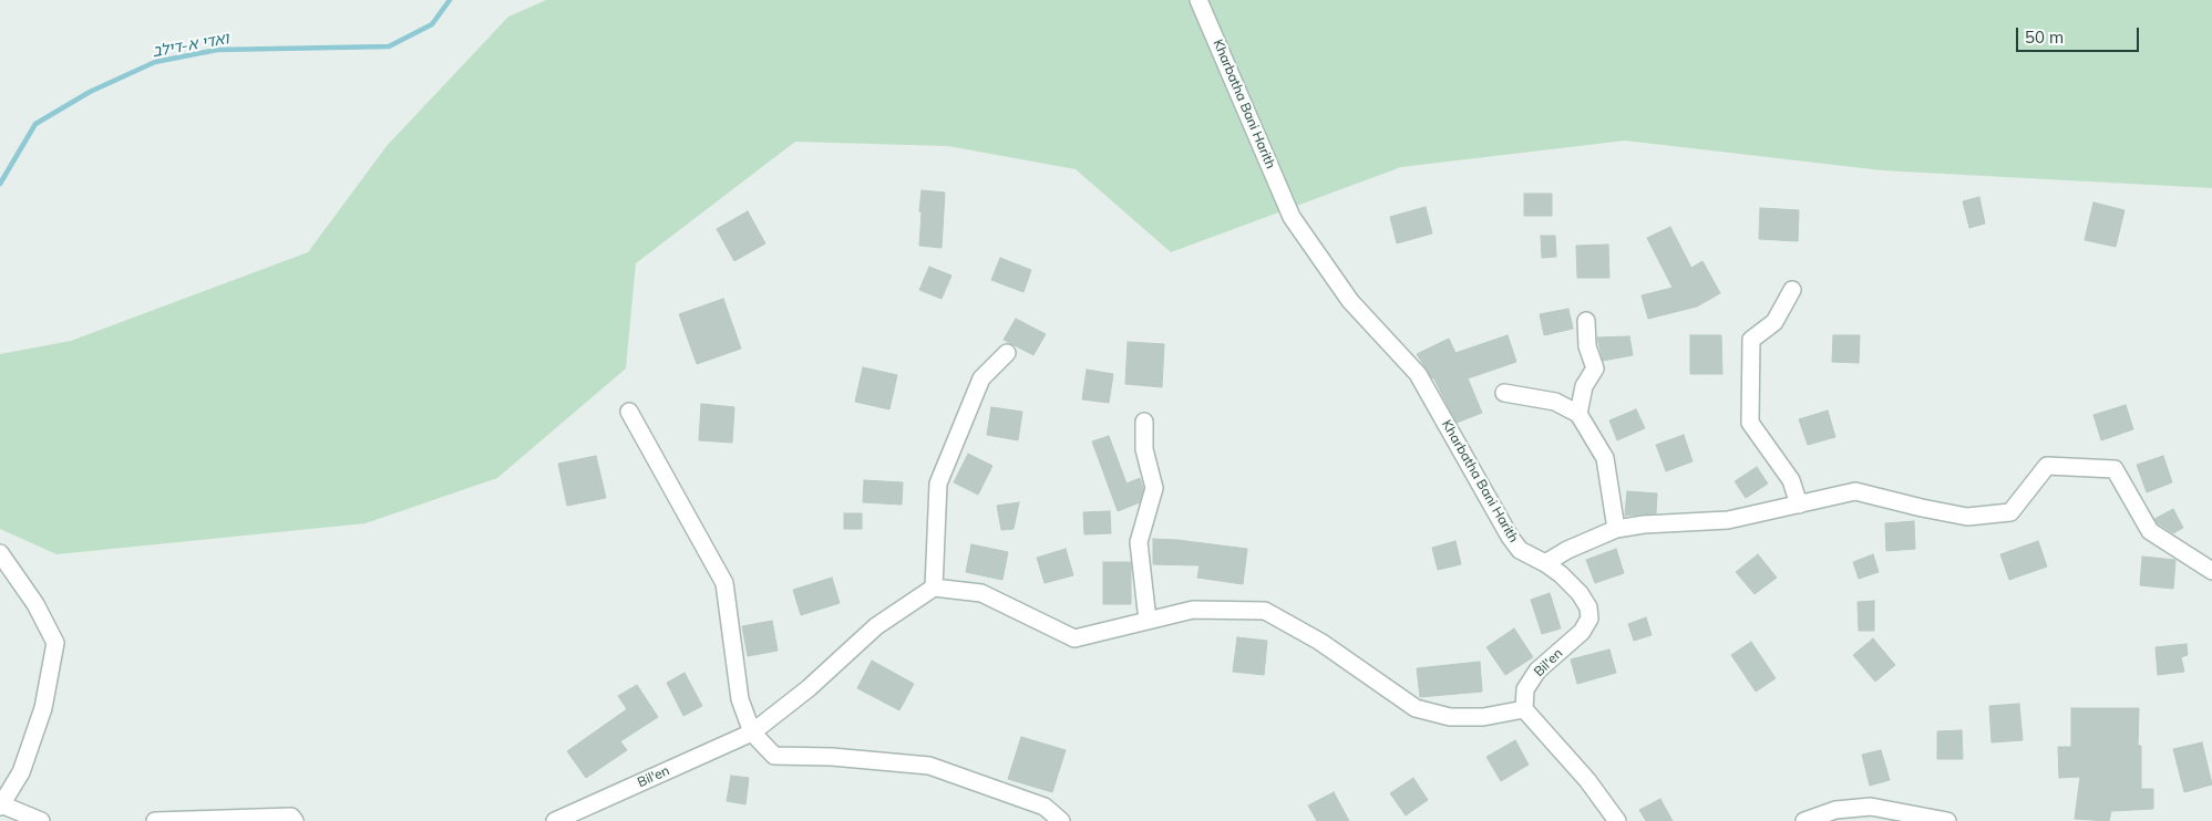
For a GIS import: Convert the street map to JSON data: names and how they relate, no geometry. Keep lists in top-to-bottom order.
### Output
{
  "streets": {
    "street": ["Kharbatha Bani Harith", "Bil'en"]
  },
  "crossings": [
    ["Kharbatha Bani Harith", "Bil'en"]
  ],
  "water": ["ואדי א-דילב"],
  "scale_bar": "50 m"
}
